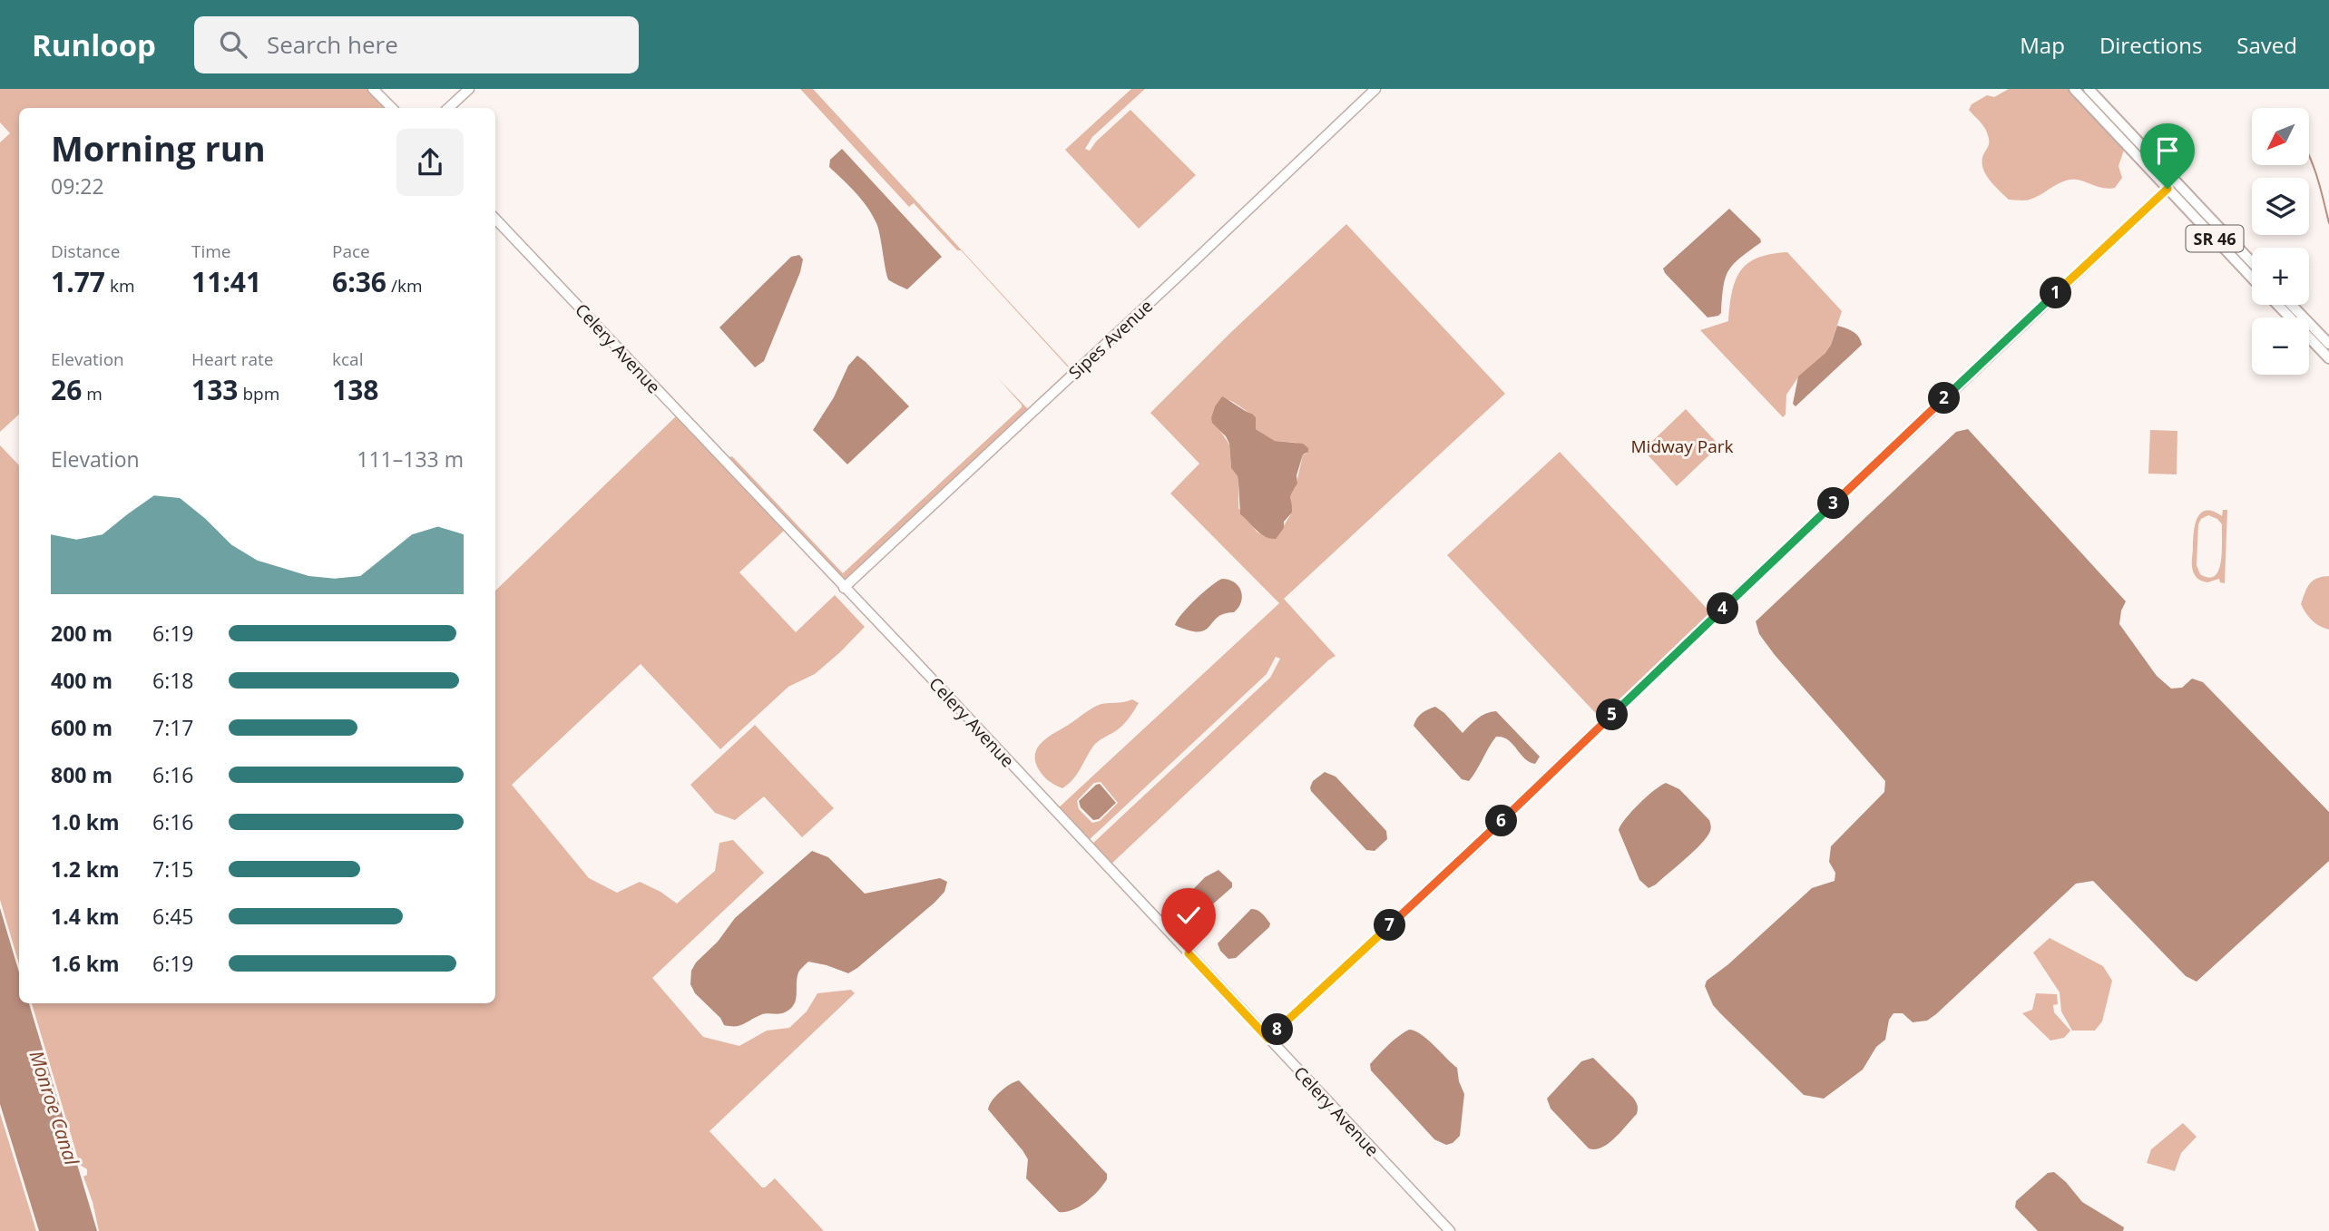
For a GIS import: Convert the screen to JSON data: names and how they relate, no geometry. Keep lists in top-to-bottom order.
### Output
{
  "streets": {
    "main road": ["SR 46"],
    "street": ["Sipes Avenue", "Celery Avenue"]
  },
  "crossings": [
    ["Sipes Avenue", "Celery Avenue"]
  ],
  "water": ["Monroe Canal"],
  "parks": ["Midway Park"],
  "north": "bottom left",
  "page": {
    "header": "Runloop",
    "search": "Search here",
    "nav": ["Map", "Directions", "Saved"],
    "map_buttons": ["+", "−"],
    "heading": ["Morning run", "09:22"],
    "stats": [
      ["Distance", "1.77 km"],
      ["Time", "11:41"],
      ["Pace", "6:36 /km"],
      ["Elevation", "26 m"],
      ["Heart rate", "133 bpm"],
      ["kcal", "138"]
    ],
    "pins": [
      "1",
      "2",
      "3",
      "4",
      "5",
      "6",
      "7",
      "8"
    ],
    "chart": ["Elevation", "111–133 m"],
    "list": [
      {
        "name": "200 m",
        "note": "6:19"
      },
      {
        "name": "400 m",
        "note": "6:18"
      },
      {
        "name": "600 m",
        "note": "7:17"
      },
      {
        "name": "800 m",
        "note": "6:16"
      },
      {
        "name": "1.0 km",
        "note": "6:16"
      },
      {
        "name": "1.2 km",
        "note": "7:15"
      },
      {
        "name": "1.4 km",
        "note": "6:45"
      },
      {
        "name": "1.6 km",
        "note": "6:19"
      }
    ]
  }
}
